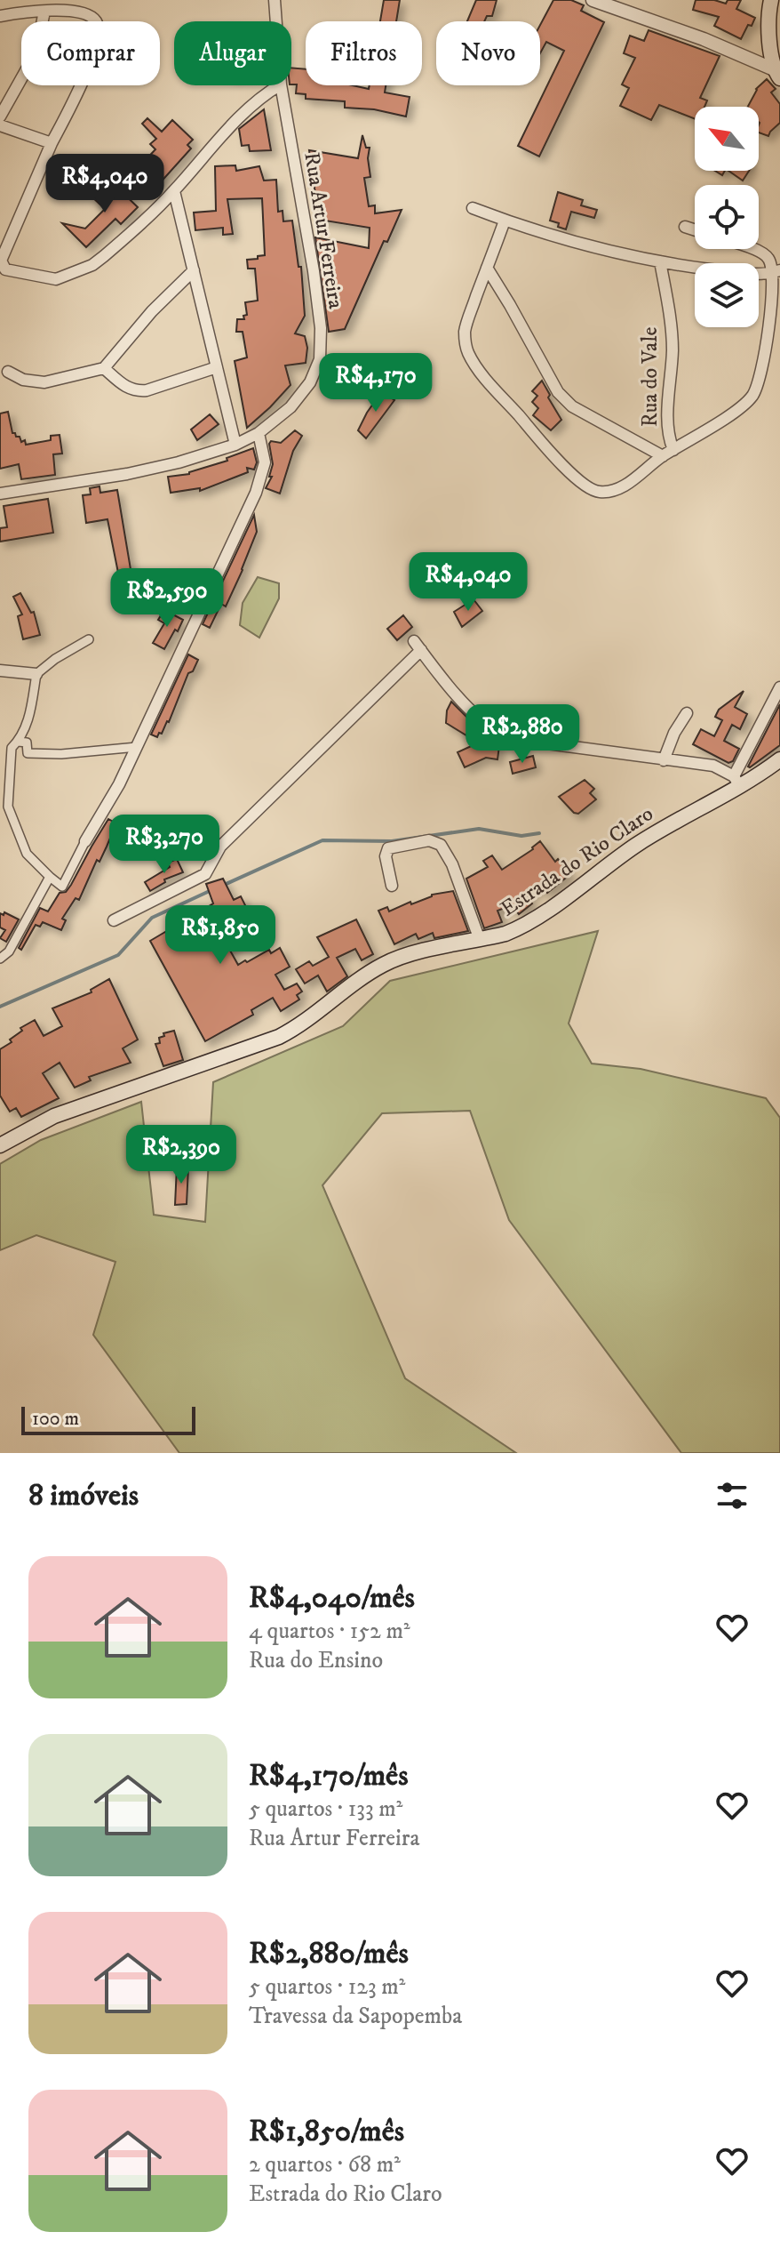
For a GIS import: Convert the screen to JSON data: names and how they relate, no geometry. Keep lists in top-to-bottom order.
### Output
{
  "streets": {
    "main road": ["Estrada do Rio Claro"],
    "street": ["Rua Artur Ferreira", "Rua do Vale"]
  },
  "scale_bar": "100 m",
  "north": "top left",
  "page": {
    "chip": [
      "Comprar",
      "Alugar",
      "Filtros",
      "Novo"
    ],
    "price": [
      "R$4,040",
      "R$4,170",
      "R$4,040",
      "R$2,590",
      "R$2,880",
      "R$3,270",
      "R$1,850",
      "R$2,390"
    ],
    "scale": "100 m",
    "heading": "8 imóveis",
    "list": [
      {
        "name": "R$4,040/mês",
        "note": "4 quartos · 152 m² · Rua do Ensino"
      },
      {
        "name": "R$4,170/mês",
        "note": "5 quartos · 133 m² · Rua Artur Ferreira"
      },
      {
        "name": "R$2,880/mês",
        "note": "5 quartos · 123 m² · Travessa da Sapopemba"
      },
      {
        "name": "R$1,850/mês",
        "note": "2 quartos · 68 m² · Estrada do Rio Claro"
      }
    ]
  }
}
